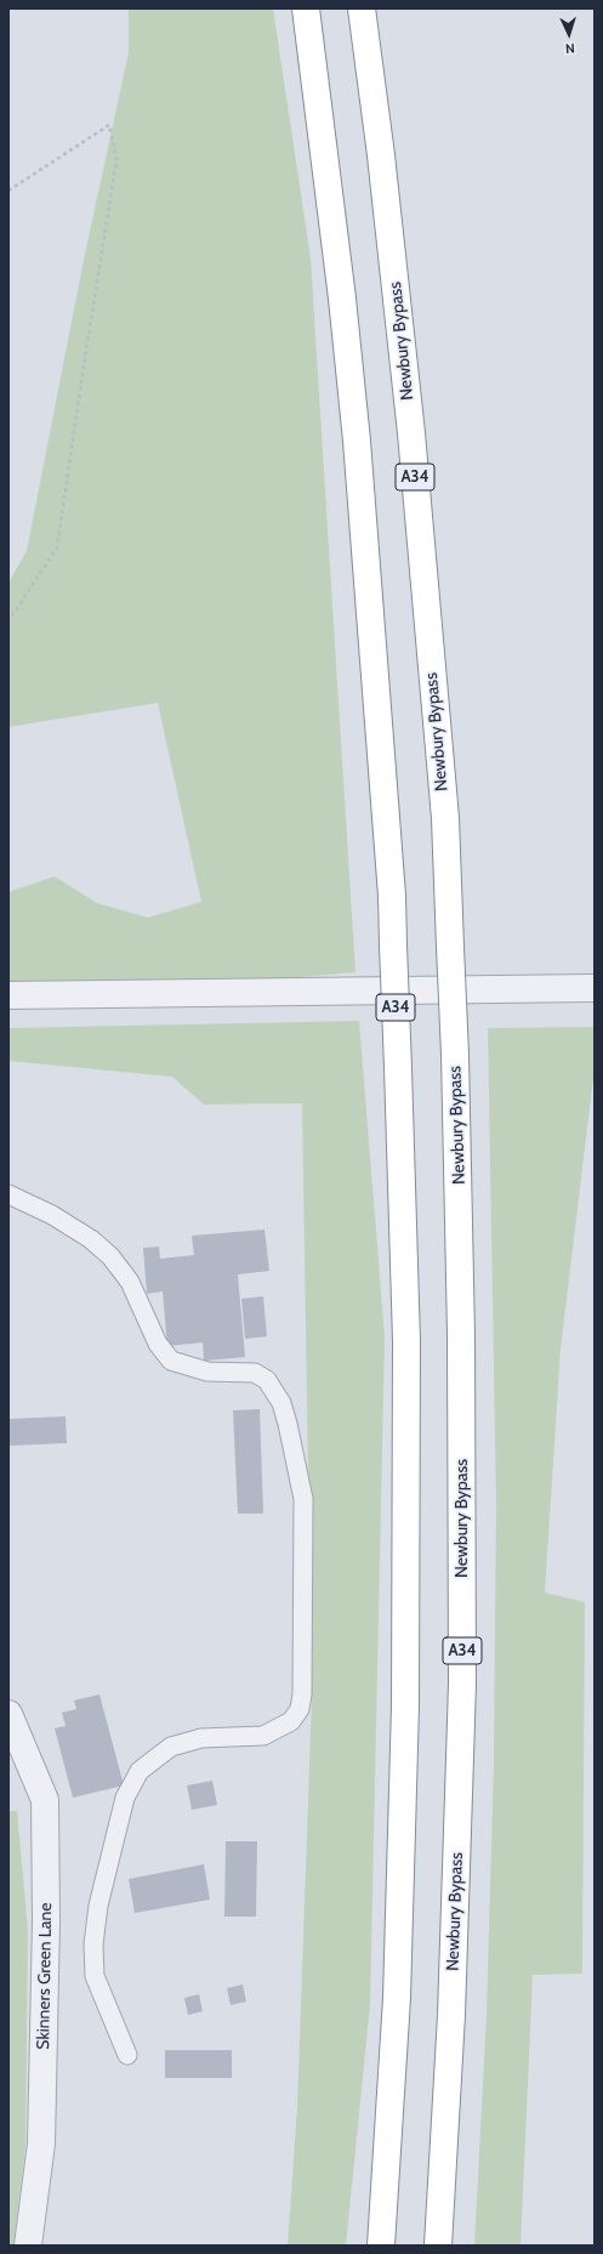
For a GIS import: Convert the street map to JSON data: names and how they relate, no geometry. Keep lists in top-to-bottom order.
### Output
{
  "streets": {
    "highway": ["Newbury Bypass", "A34"],
    "street": ["Skinners Green Lane"]
  },
  "north": "bottom"
}
